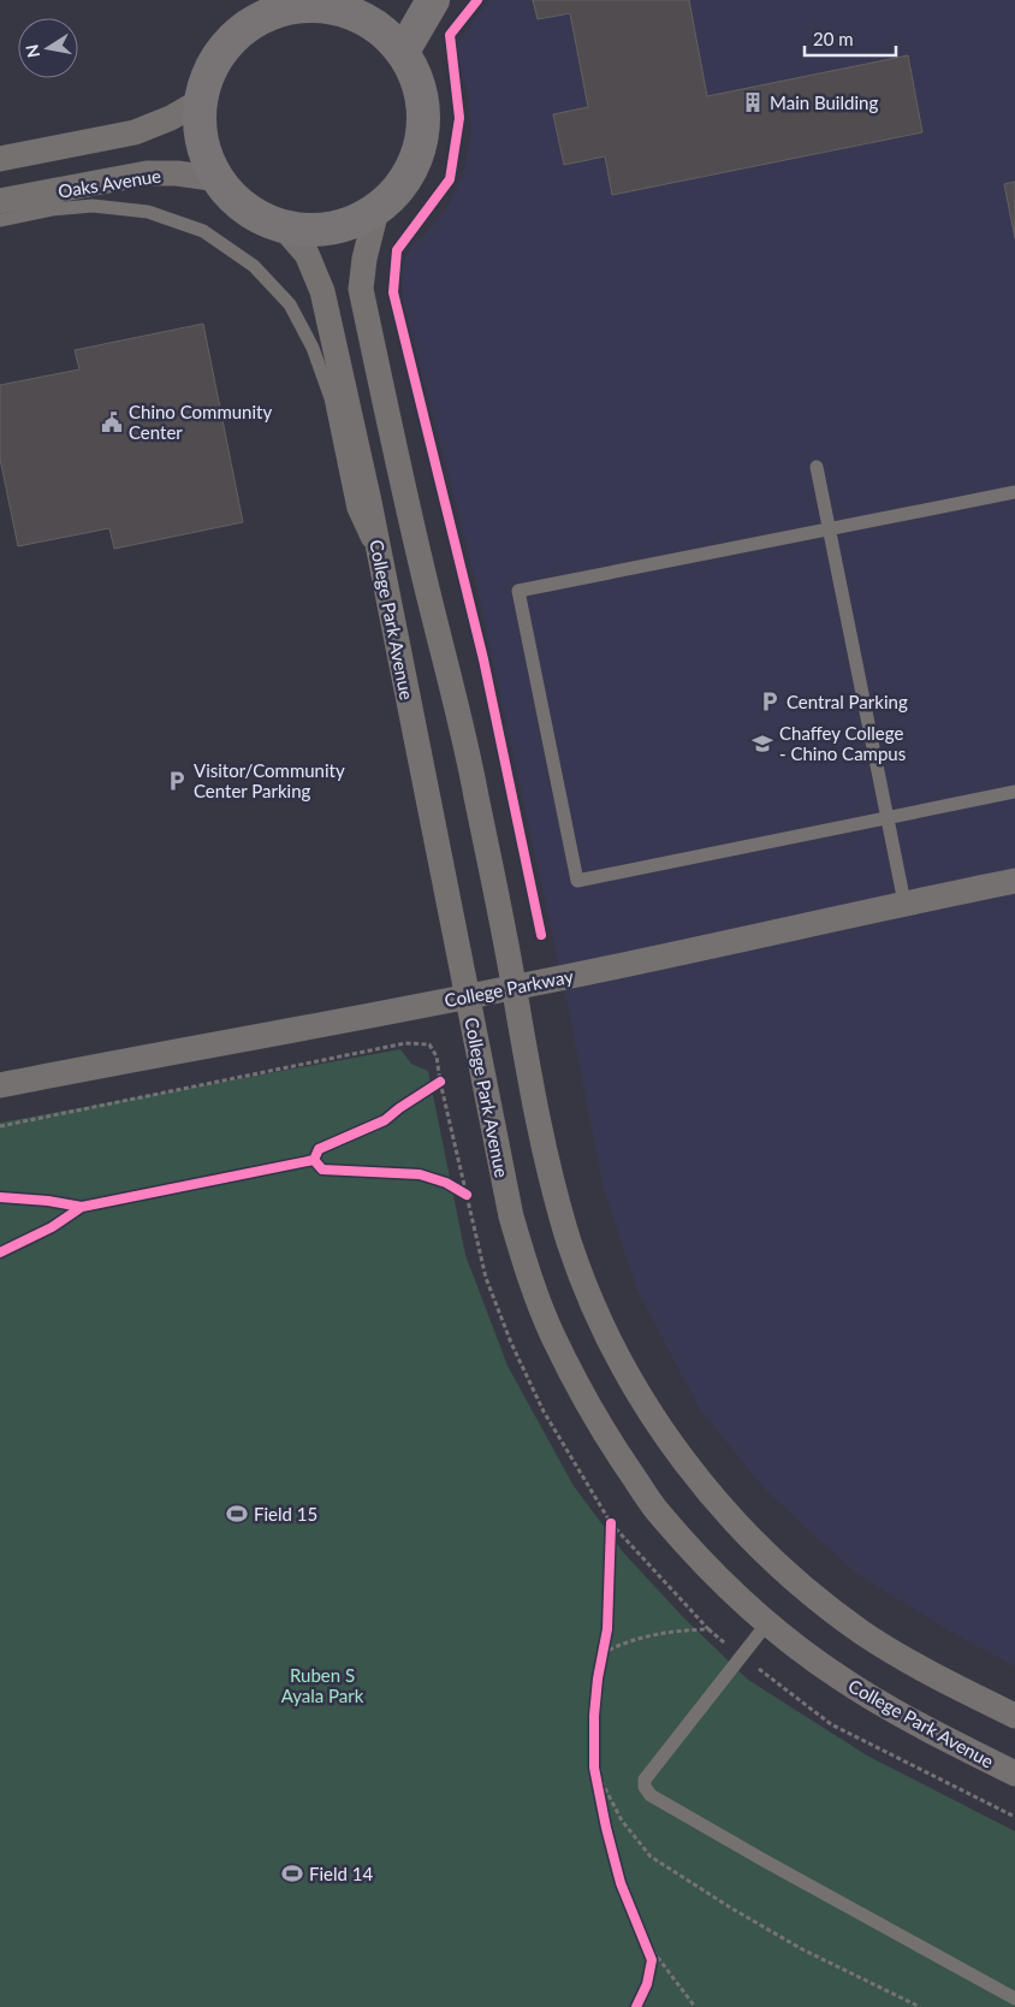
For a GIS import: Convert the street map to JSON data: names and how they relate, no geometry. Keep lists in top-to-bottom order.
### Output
{
  "streets": {
    "street": ["Oaks Avenue", "College Park Avenue", "College Parkway"]
  },
  "crossings": [
    ["College Park Avenue", "College Parkway"]
  ],
  "parks": ["Ruben S Ayala Park"],
  "places": {
    "building": ["Main Building"],
    "public building": ["Chino Community Center"],
    "parking": ["Central Parking", "Visitor/Community Center Parking"],
    "school or university": ["Chaffey College - Chino Campus"],
    "sports": ["Field 15", "Field 14"]
  },
  "scale_bar": "20 m",
  "north": "left"
}
